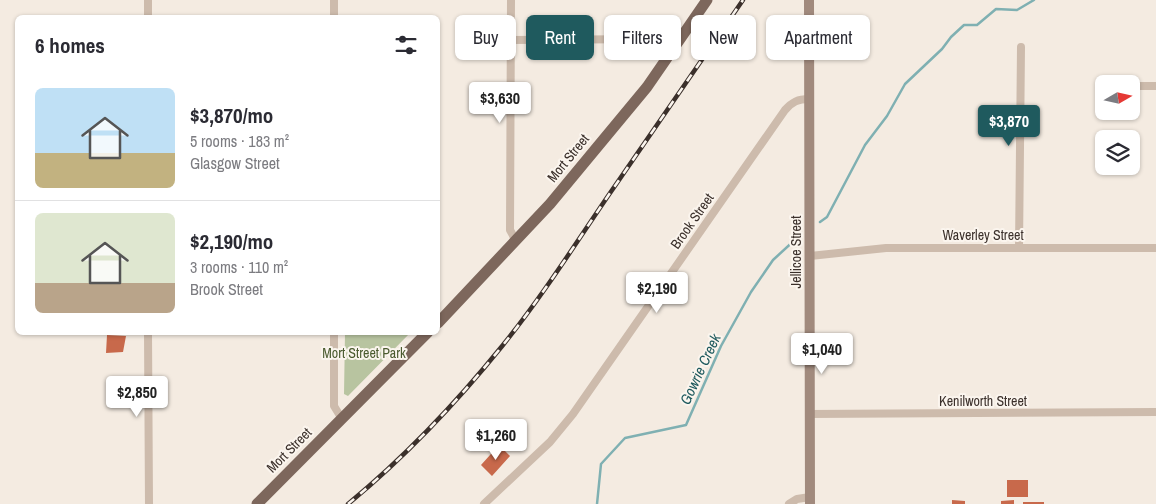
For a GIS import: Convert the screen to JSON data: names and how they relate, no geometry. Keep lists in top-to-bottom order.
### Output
{
  "streets": {
    "main road": ["Mort Street", "Jellicoe Street"],
    "street": ["Brook Street", "Waverley Street", "Kenilworth Street"]
  },
  "crossings": [
    ["Brook Street", "Jellicoe Street"],
    ["Waverley Street", "Jellicoe Street"],
    ["Jellicoe Street", "Kenilworth Street"]
  ],
  "water": ["Gowrie Creek"],
  "parks": ["Mort Street Park"],
  "north": "right",
  "page": {
    "chip": [
      "Buy",
      "Rent",
      "Filters",
      "New",
      "Apartment"
    ],
    "heading": "6 homes",
    "list": [
      {
        "name": "$3,870/mo",
        "note": "5 rooms · 183 m² · Glasgow Street"
      },
      {
        "name": "$2,190/mo",
        "note": "3 rooms · 110 m² · Brook Street"
      }
    ],
    "price": [
      "$3,630",
      "$3,870",
      "$2,190",
      "$1,040",
      "$2,850",
      "$1,260"
    ]
  }
}
